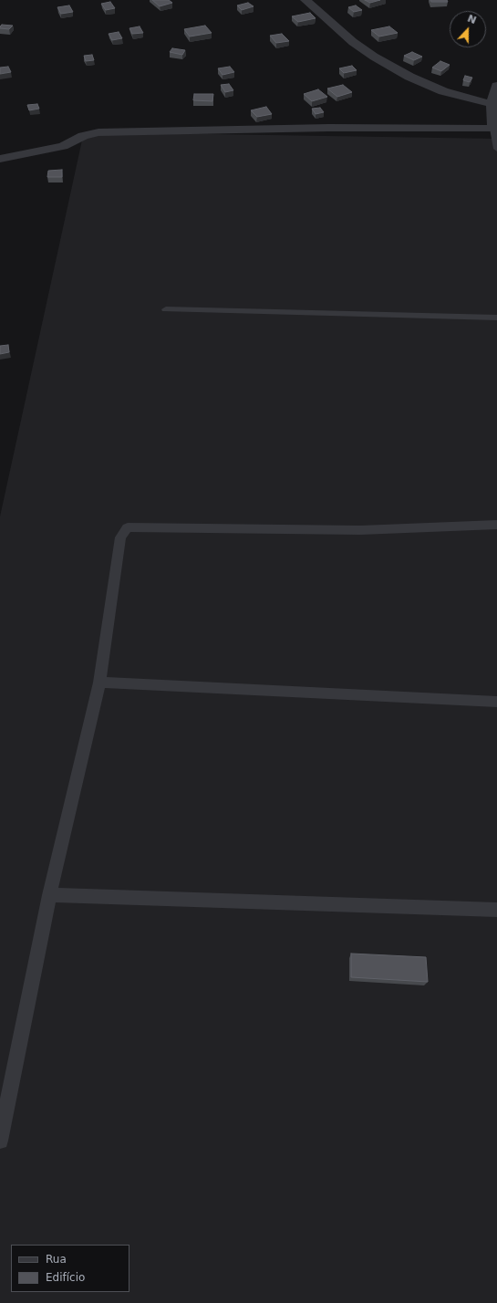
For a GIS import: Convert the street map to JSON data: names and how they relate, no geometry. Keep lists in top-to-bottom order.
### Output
{
  "legend": ["Rua", "Edifício"],
  "north": "top"
}
